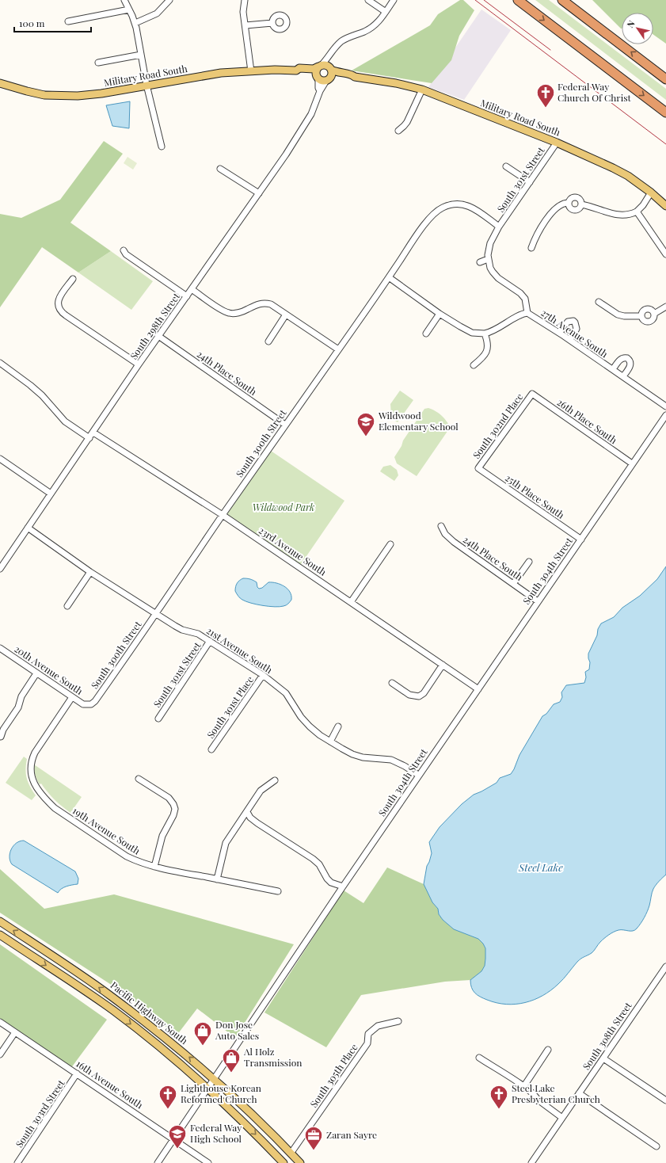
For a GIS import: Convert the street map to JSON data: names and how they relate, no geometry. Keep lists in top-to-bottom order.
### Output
{
  "streets": {
    "main road": ["Military Road South", "Pacific Highway South"],
    "street": [
      "South 301st Street",
      "South 298th Street",
      "27th Avenue South",
      "24th Place South",
      "26th Place South",
      "South 302nd Place",
      "South 300th Street",
      "25th Place South",
      "23rd Avenue South",
      "South 304th Street",
      "21st Avenue South",
      "20th Avenue South",
      "South 301st Place",
      "19th Avenue South",
      "South 308th Street",
      "South 305th Place",
      "16th Avenue South",
      "South 303rd Street"
    ]
  },
  "crossings": [
    ["Military Road South", "South 301st Street"],
    ["Military Road South", "South 298th Street"],
    ["South 301st Street", "South 300th Street"],
    ["South 301st Street", "21st Avenue South"],
    ["South 298th Street", "24th Place South"],
    ["South 298th Street", "23rd Avenue South"],
    ["South 298th Street", "21st Avenue South"],
    ["24th Place South", "South 300th Street"],
    ["24th Place South", "South 304th Street"],
    ["26th Place South", "South 302nd Place"],
    ["26th Place South", "South 304th Street"],
    ["South 302nd Place", "25th Place South"],
    ["South 300th Street", "23rd Avenue South"],
    ["South 300th Street", "21st Avenue South"],
    ["South 300th Street", "20th Avenue South"],
    ["25th Place South", "South 304th Street"],
    ["23rd Avenue South", "South 304th Street"],
    ["South 304th Street", "21st Avenue South"],
    ["South 304th Street", "Pacific Highway South"],
    ["South 304th Street", "16th Avenue South"],
    ["21st Avenue South", "South 301st Place"],
    ["20th Avenue South", "19th Avenue South"],
    ["Pacific Highway South", "South 305th Place"],
    ["16th Avenue South", "South 303rd Street"]
  ],
  "water": ["Steel Lake"],
  "parks": ["Wildwood Park"],
  "places": {
    "church": ["Federal Way Church Of Christ", "Lighthouse Korean Reformed Church", "Steel Lake Presbyterian Church"],
    "school or university": ["Wildwood Elementary School", "Federal Way High School"],
    "shop": ["Don Jose Auto Sales", "Al Holz Transmission"],
    "office": ["Zaran Sayre"]
  },
  "scale_bar": "100 m",
  "north": "top left"
}
